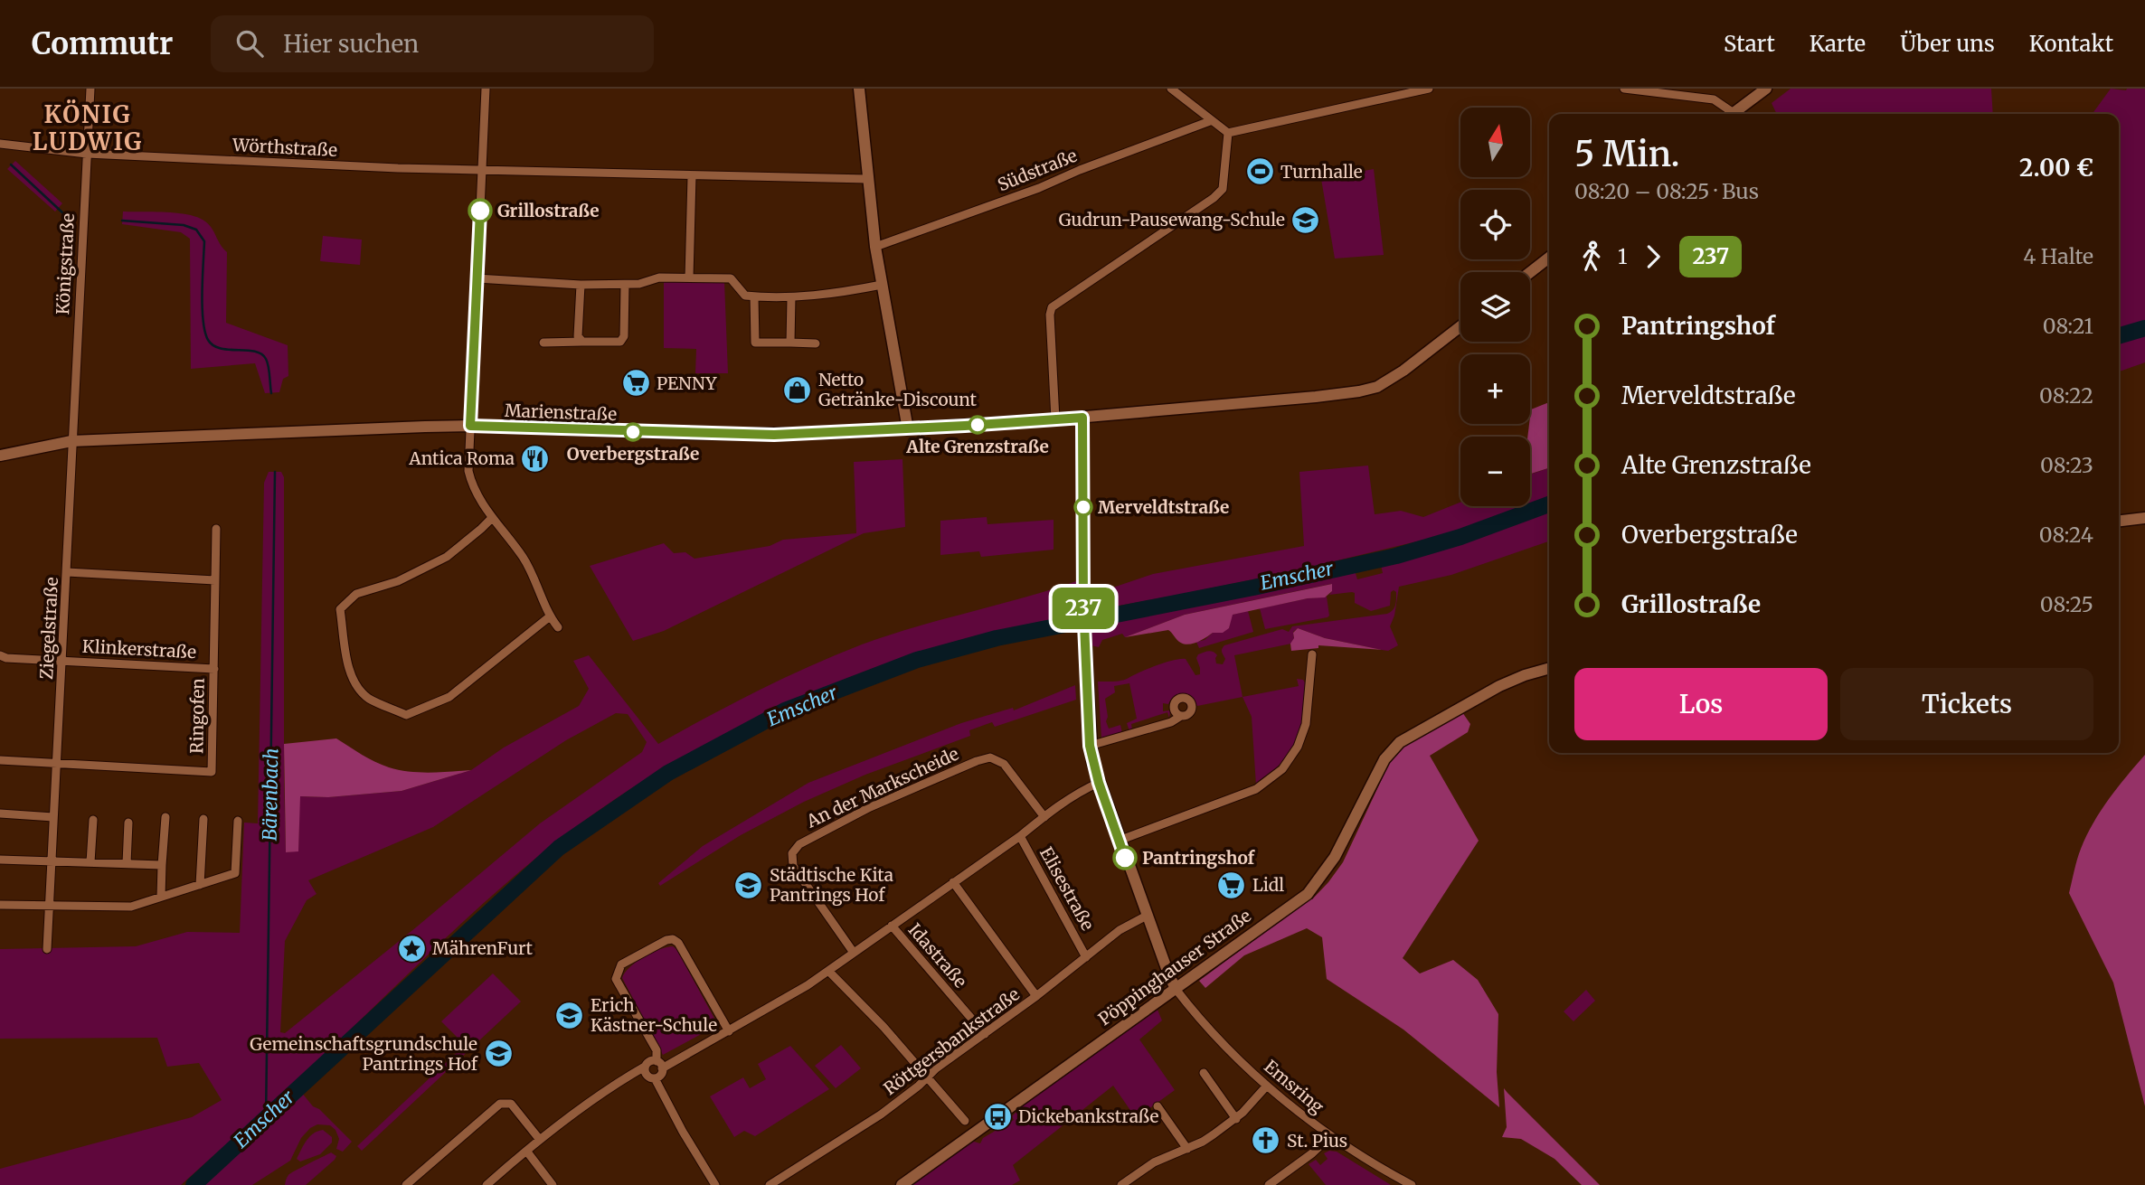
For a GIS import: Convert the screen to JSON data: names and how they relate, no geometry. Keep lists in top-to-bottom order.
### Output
{
  "streets": {
    "main road": ["Marienstraße", "Pöppinghauser Straße"],
    "street": [
      "Wörthstraße",
      "Südstraße",
      "Königstraße",
      "Ziegelstraße",
      "Klinkerstraße",
      "Ringofen",
      "An der Markscheide",
      "Elisestraße",
      "Idastraße",
      "Röttgersbankstraße",
      "Emsring"
    ]
  },
  "crossings": [
    ["Wörthstraße", "Königstraße"],
    ["Königstraße", "Marienstraße"],
    ["Königstraße", "Ziegelstraße"],
    ["Marienstraße", "Ziegelstraße"],
    ["Ziegelstraße", "Klinkerstraße"],
    ["Ziegelstraße", "Ringofen"],
    ["Klinkerstraße", "Ringofen"],
    ["Elisestraße", "Röttgersbankstraße"],
    ["Idastraße", "Röttgersbankstraße"],
    ["Pöppinghauser Straße", "Emsring"]
  ],
  "districts": ["KÖNIG LUDWIG"],
  "water": ["Emscher", "Bärenbach"],
  "places": {
    "sports": ["Turnhalle"],
    "other": [
      "Grillostraße",
      "Alte Grenzstraße",
      "Overbergstraße",
      "Merveldtstraße",
      "Pantringshof"
    ],
    "school or university": [
      "Gudrun-Pausewang-Schule",
      "Städtische Kita Pantrings Hof",
      "Erich Kästner-Schule",
      "Gemeinschaftsgrundschule Pantrings Hof"
    ],
    "supermarket": ["PENNY", "Lidl"],
    "shop": ["Netto Getränke-Discount"],
    "restaurant": ["Antica Roma"],
    "place": ["MährenFurt"],
    "bus stop": ["Dickebankstraße"],
    "church": ["St. Pius"]
  },
  "lines": ["bus line 237"],
  "north": "top",
  "page": {
    "header": "Commutr",
    "search": "Hier suchen",
    "nav": [
      "Start",
      "Karte",
      "Über uns",
      "Kontakt"
    ],
    "on_map": "237",
    "map_buttons": ["+", "−"],
    "heading": ["5 Min.", "08:20 – 08:25 · Bus", "2.00 €"],
    "legs": ["1", "237", "4 Halte"],
    "list": [
      {
        "name": "Pantringshof",
        "value": "08:21"
      },
      {
        "name": "Merveldtstraße",
        "value": "08:22"
      },
      {
        "name": "Alte Grenzstraße",
        "value": "08:23"
      },
      {
        "name": "Overbergstraße",
        "value": "08:24"
      },
      {
        "name": "Grillostraße",
        "value": "08:25"
      }
    ],
    "buttons": ["Los", "Tickets"]
  }
}
